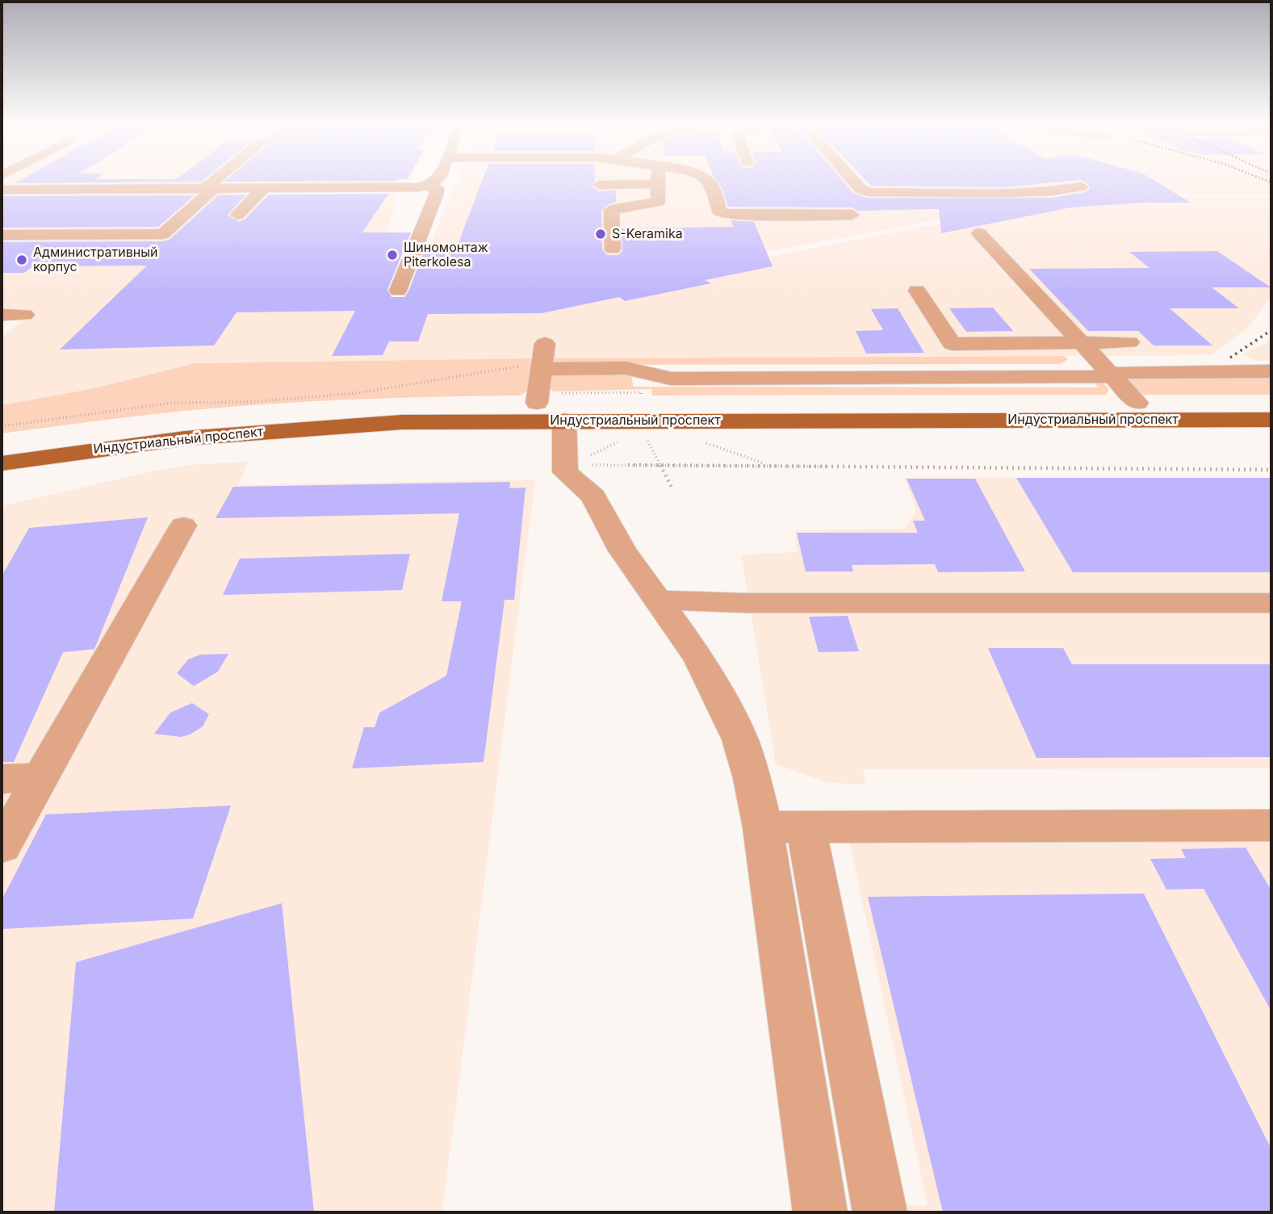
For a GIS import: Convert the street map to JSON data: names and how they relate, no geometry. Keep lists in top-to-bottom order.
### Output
{
  "streets": {
    "main road": ["Индустриальный проспект"]
  },
  "places": ["S-Keramika", "Шиномонтаж Piterkolesa", "Административный корпус"]
}
